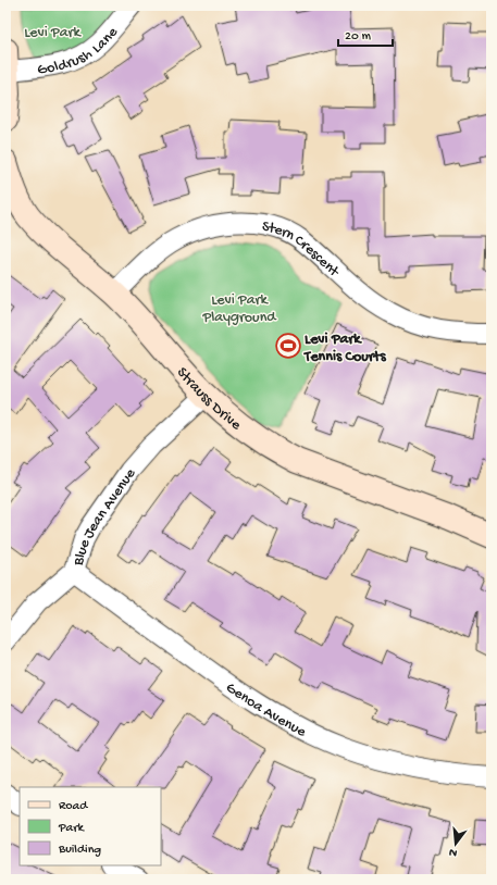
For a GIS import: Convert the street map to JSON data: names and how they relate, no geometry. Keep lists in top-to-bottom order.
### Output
{
  "streets": {
    "street": [
      "Goldrush Lane",
      "Stern Crescent",
      "Strauss Drive",
      "Blue Jean Avenue",
      "Genoa Avenue"
    ]
  },
  "crossings": [
    ["Stern Crescent", "Strauss Drive"],
    ["Strauss Drive", "Blue Jean Avenue"],
    ["Blue Jean Avenue", "Genoa Avenue"]
  ],
  "parks": ["Levi Park", "Levi Park Playground"],
  "places": {
    "sports": ["Levi Park Tennis Courts"]
  },
  "legend": ["Road", "Park", "Building"],
  "scale_bar": "20 m",
  "north": "bottom"
}
